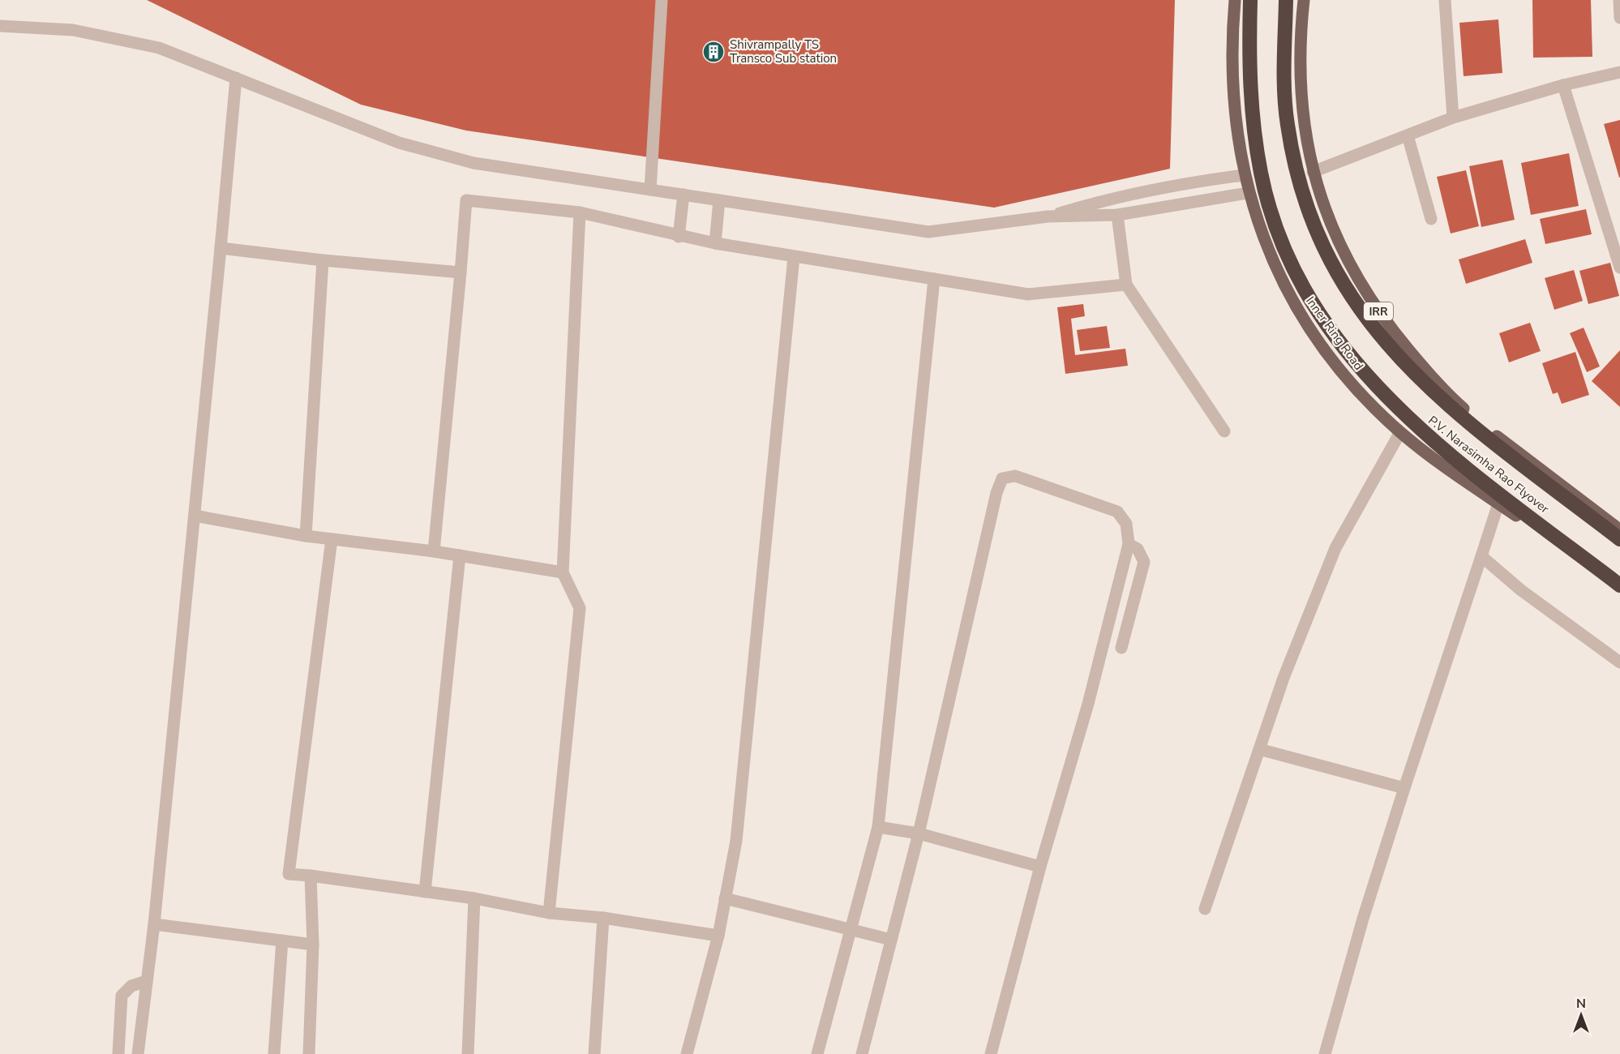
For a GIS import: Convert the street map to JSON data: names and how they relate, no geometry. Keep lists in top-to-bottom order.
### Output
{
  "streets": {
    "highway": ["P.V. Narasimha Rao Flyover"],
    "main road": ["IRR", "Inner Ring Road"]
  },
  "places": {
    "building": ["Shivrampally TS Transco Sub station"]
  },
  "north": "top"
}
